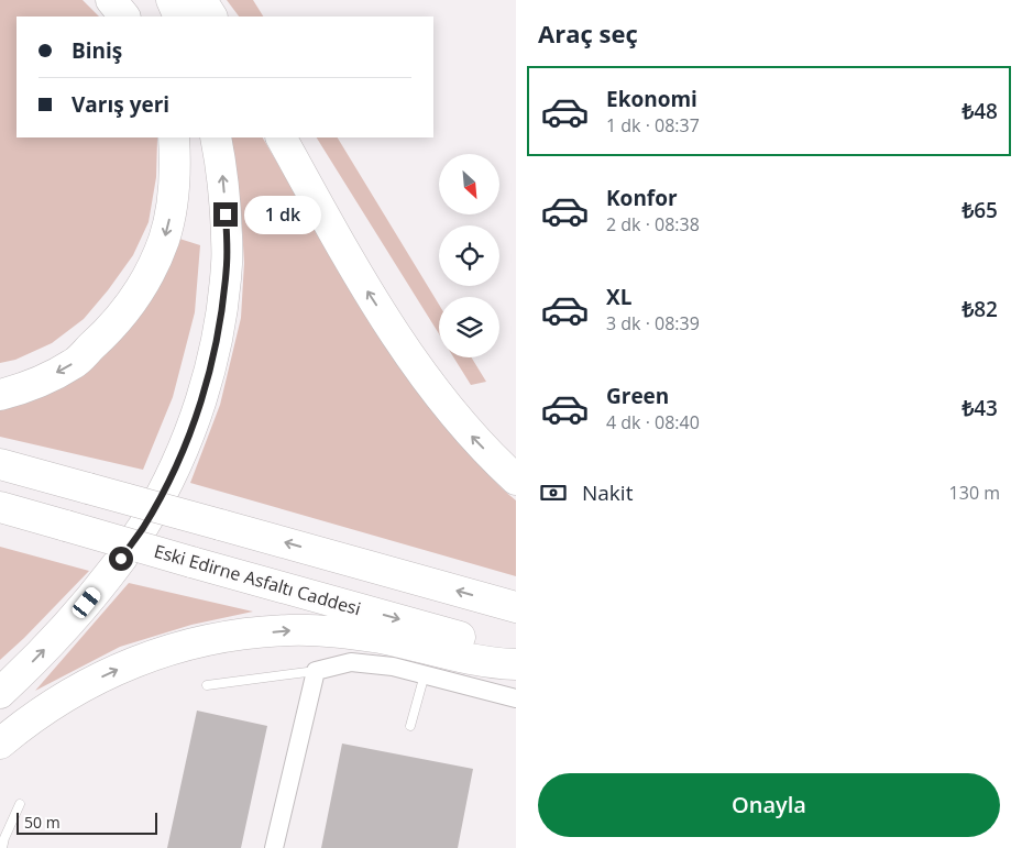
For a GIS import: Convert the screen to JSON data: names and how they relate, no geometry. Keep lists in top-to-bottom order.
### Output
{
  "streets": {
    "highway": ["Eski Edirne Asfaltı Caddesi"]
  },
  "scale_bar": "50 m",
  "north": "bottom right",
  "page": {
    "heading": "Araç seç",
    "banner": ["Biniş", "Varış yeri"],
    "list": [
      {
        "name": "Ekonomi",
        "note": "1 dk · 08:37",
        "value": "₺48"
      },
      {
        "name": "Konfor",
        "note": "2 dk · 08:38",
        "value": "₺65"
      },
      {
        "name": "XL",
        "note": "3 dk · 08:39",
        "value": "₺82"
      },
      {
        "name": "Green",
        "note": "4 dk · 08:40",
        "value": "₺43"
      }
    ],
    "bubble": "1 dk",
    "pay": ["Nakit", "130 m"],
    "buttons": "Onayla",
    "scale": "50 m"
  }
}
